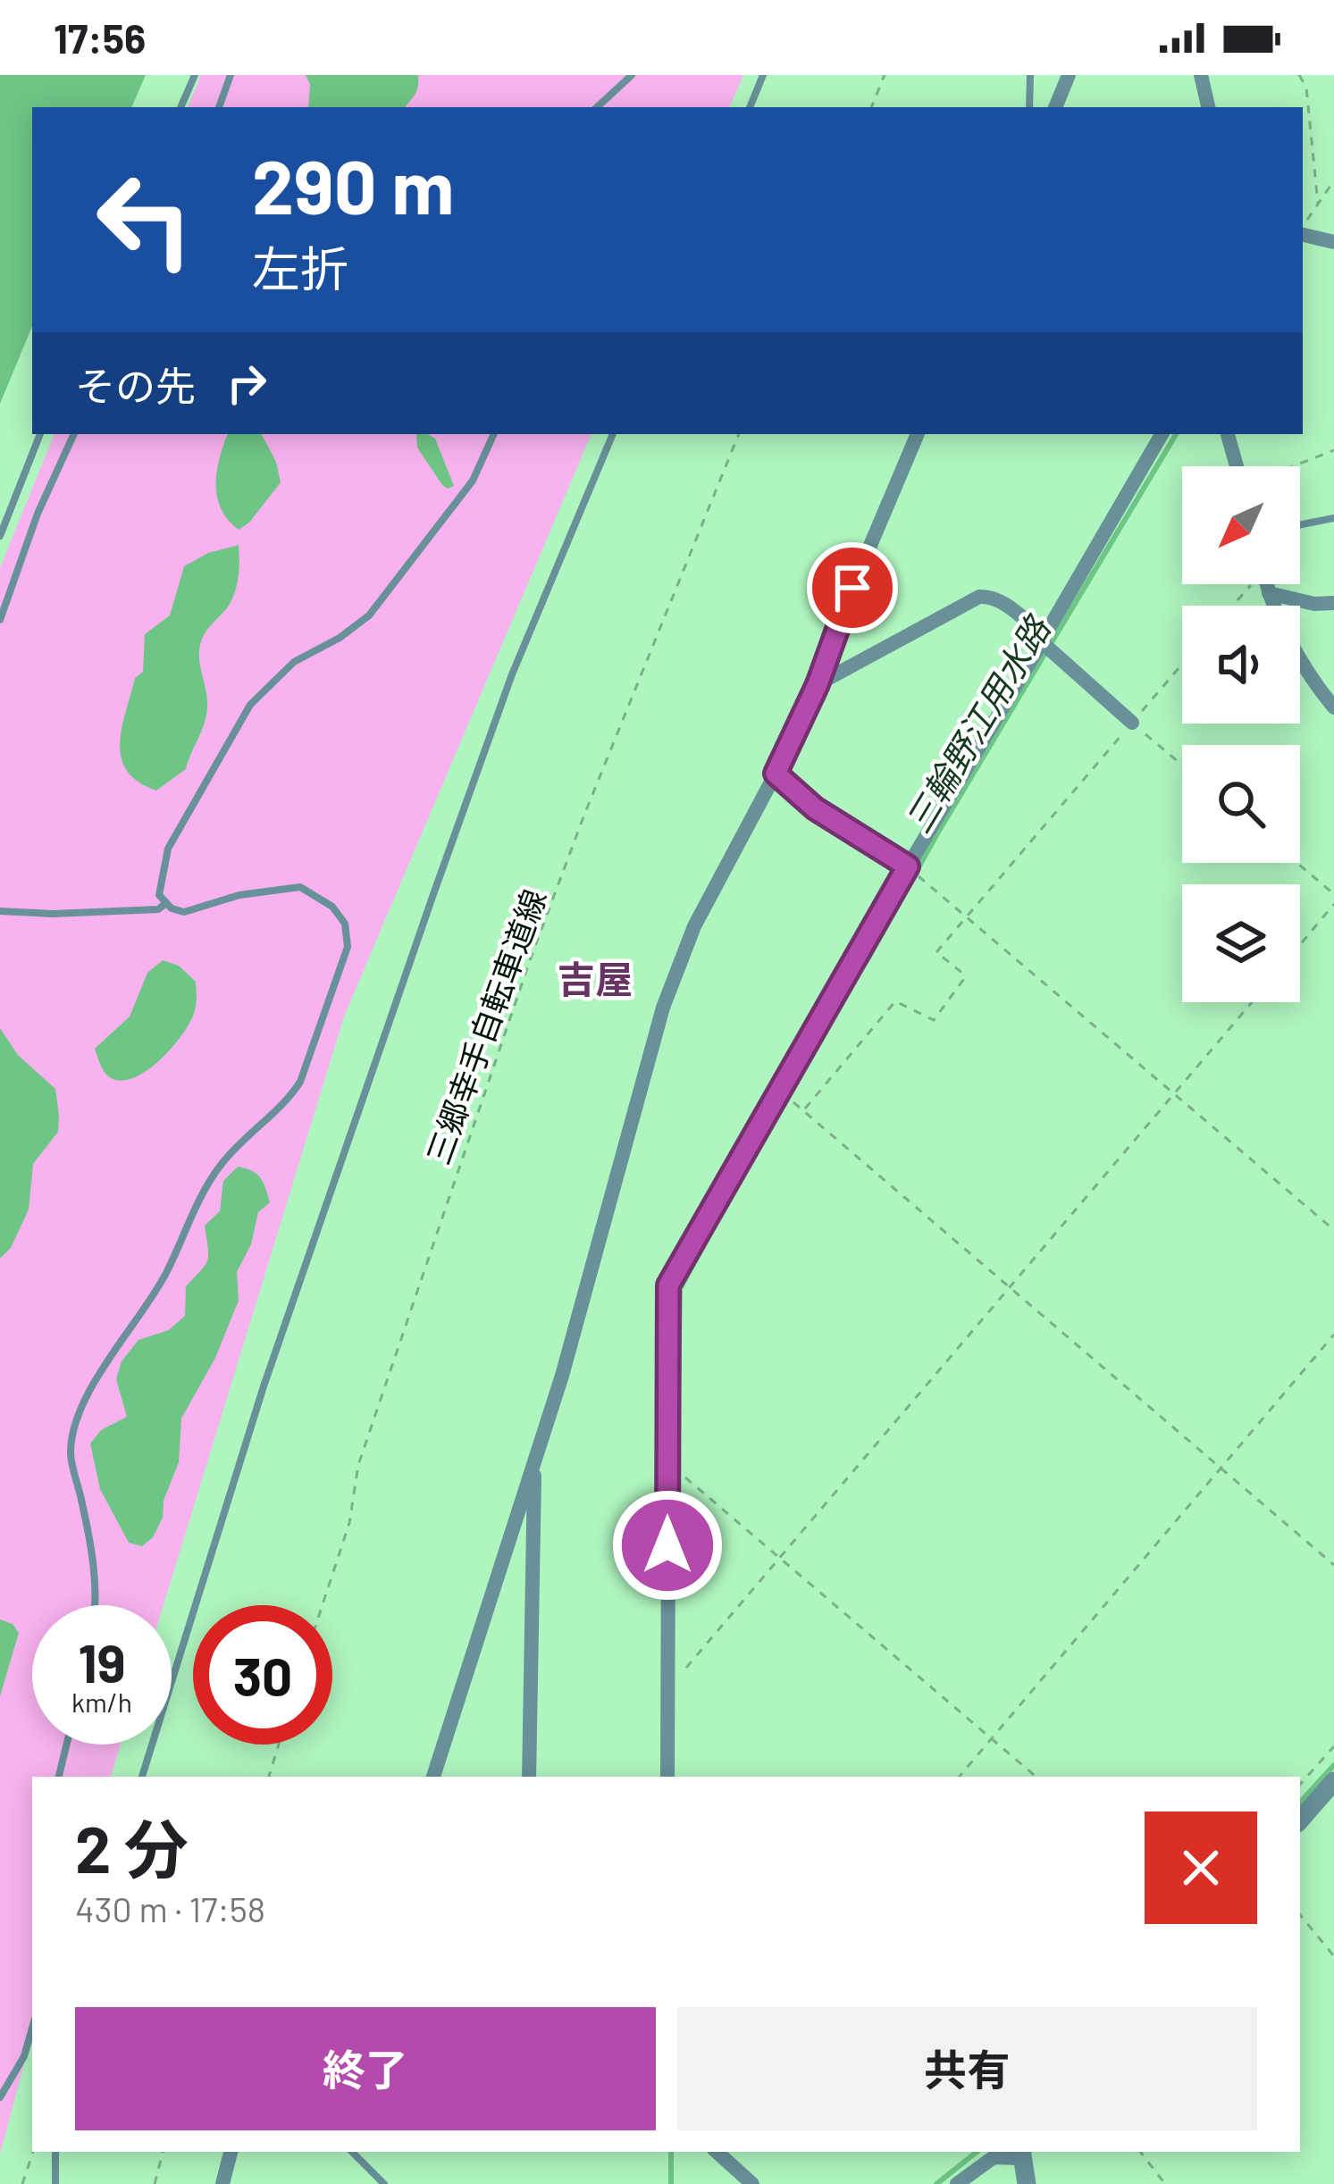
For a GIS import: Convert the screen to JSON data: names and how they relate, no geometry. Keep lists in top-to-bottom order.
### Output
{
  "streets": {
    "path": ["三郷幸手自転車道線"]
  },
  "districts": ["吉屋"],
  "water": ["三輪野江用水路"],
  "north": "bottom left",
  "page": {
    "status": "17:56",
    "turn": ["290 m", "左折"],
    "then": "その先",
    "speed": "19 km/h",
    "limit": "30",
    "heading": ["2 分", "430 m · 17:58"],
    "buttons": ["終了", "共有"]
  }
}
